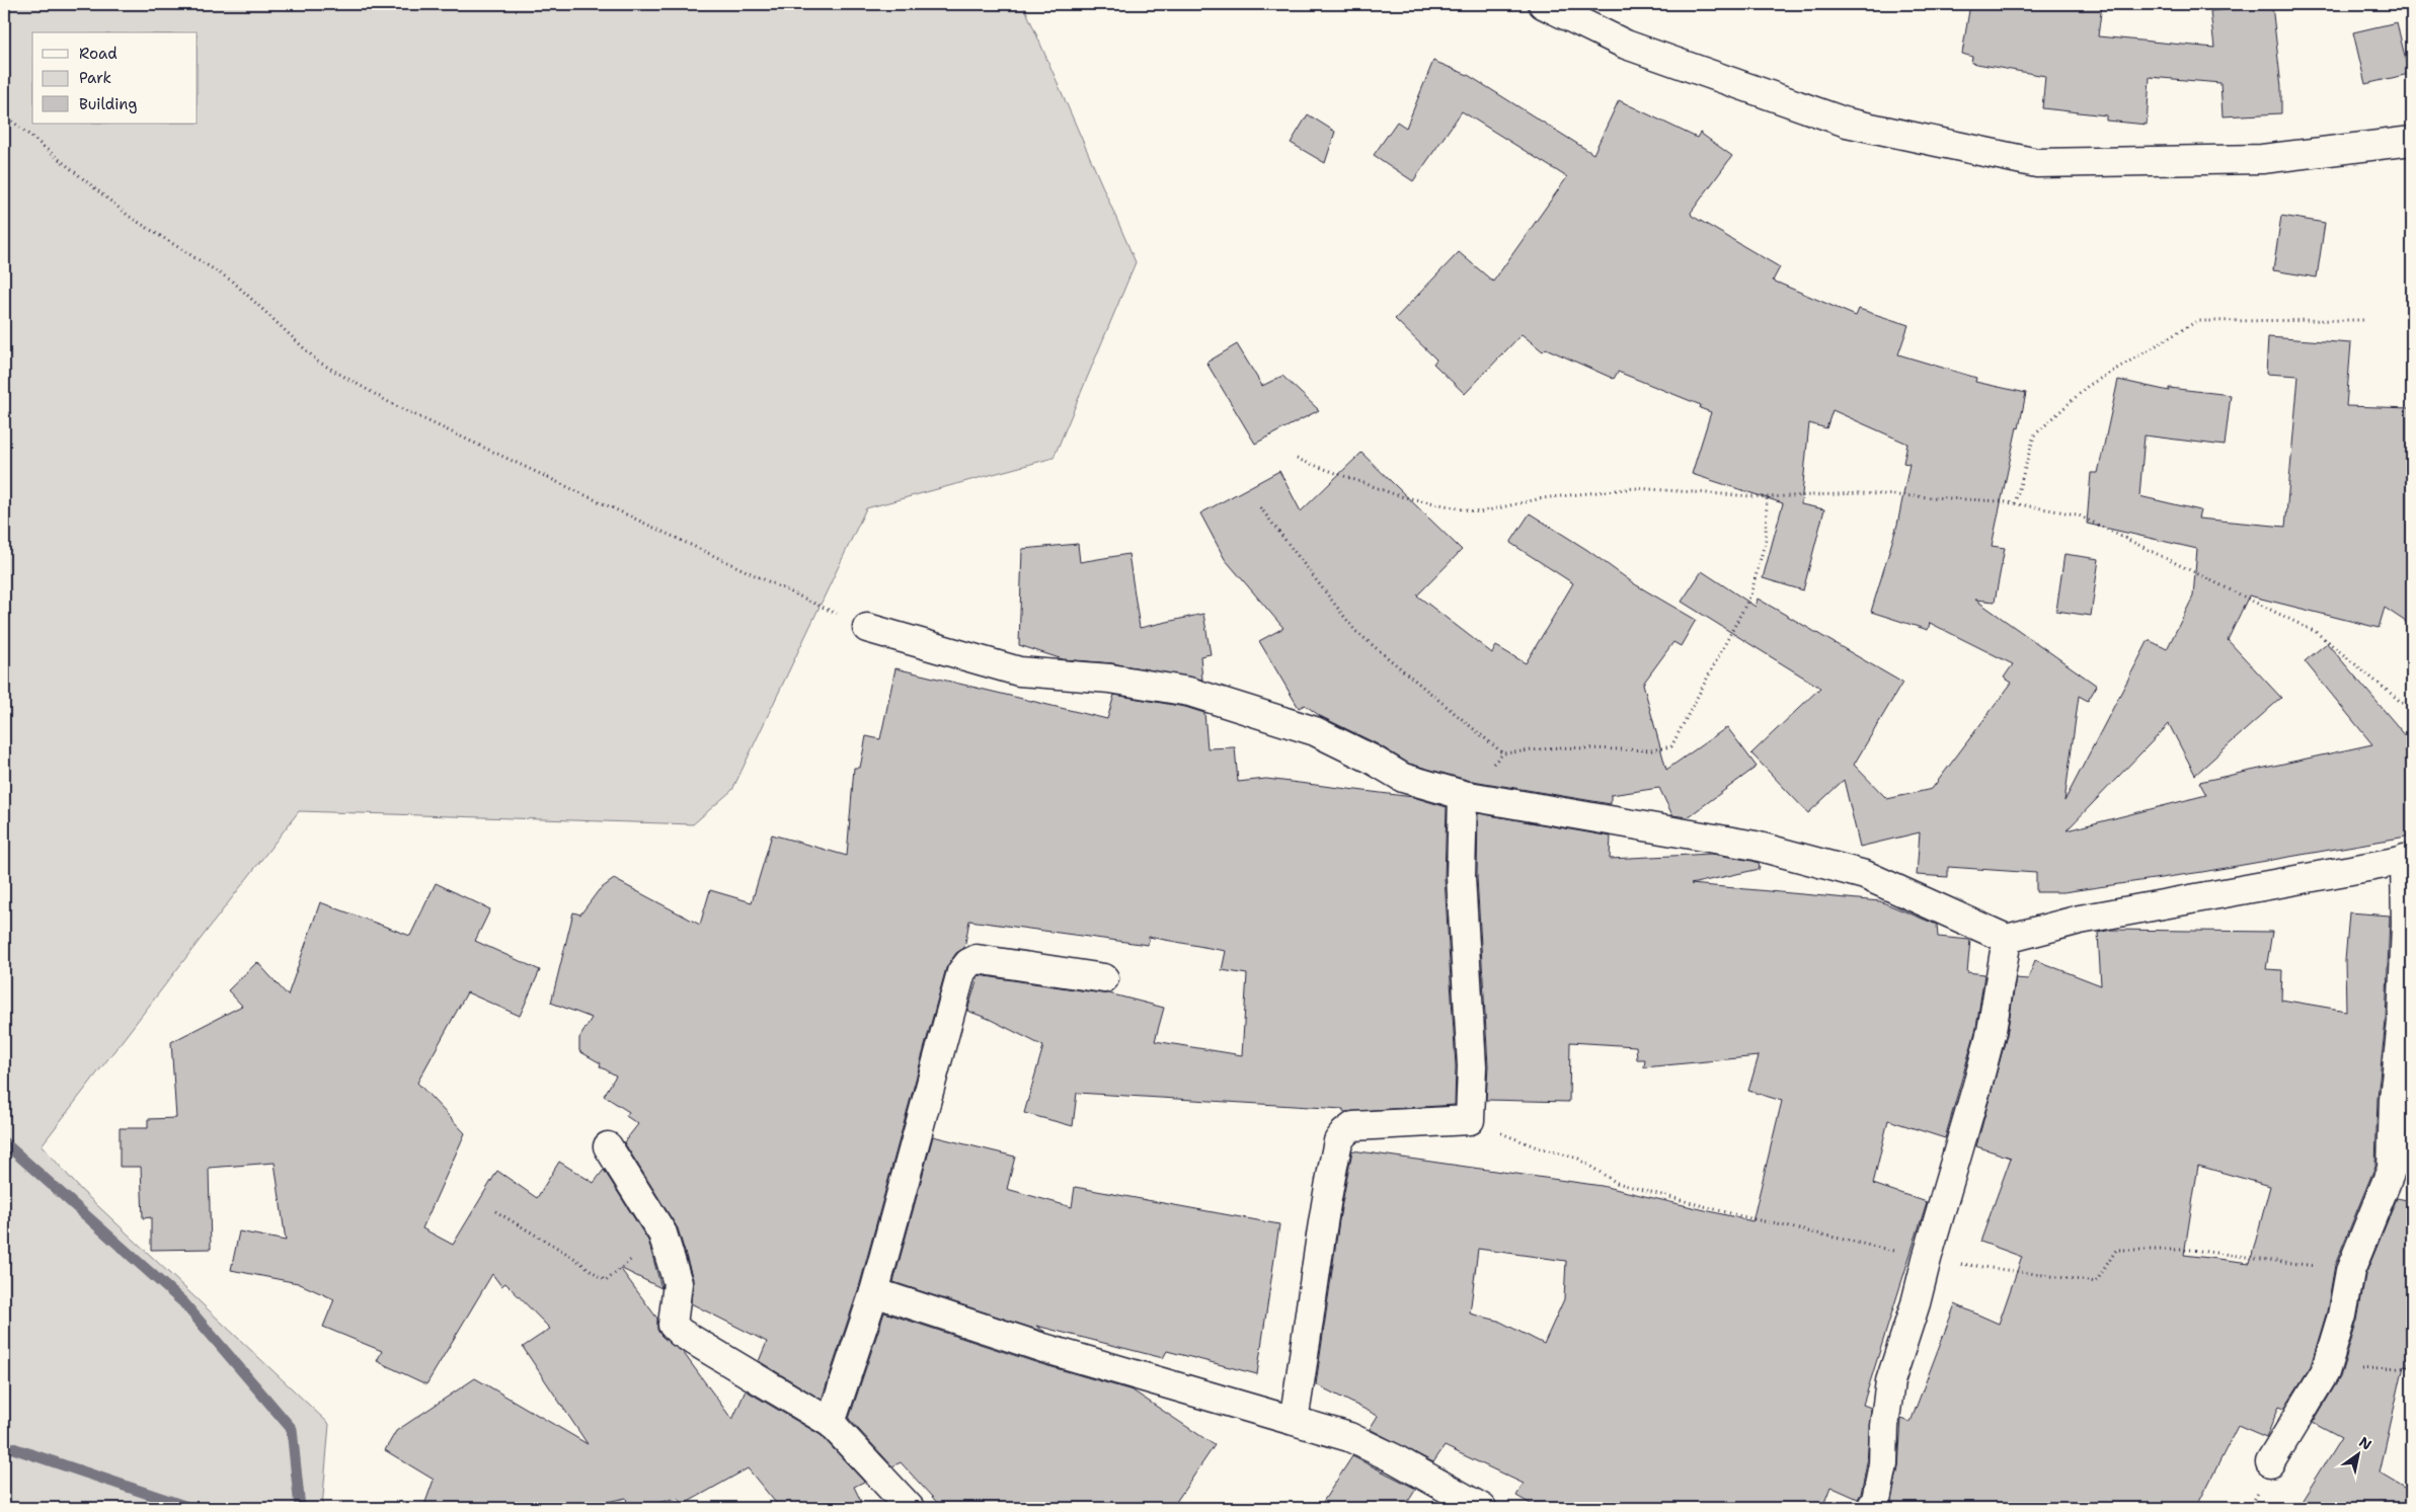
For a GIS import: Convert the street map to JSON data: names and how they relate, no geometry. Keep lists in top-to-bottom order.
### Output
{
  "legend": ["Road", "Park", "Building"],
  "north": "top right"
}
